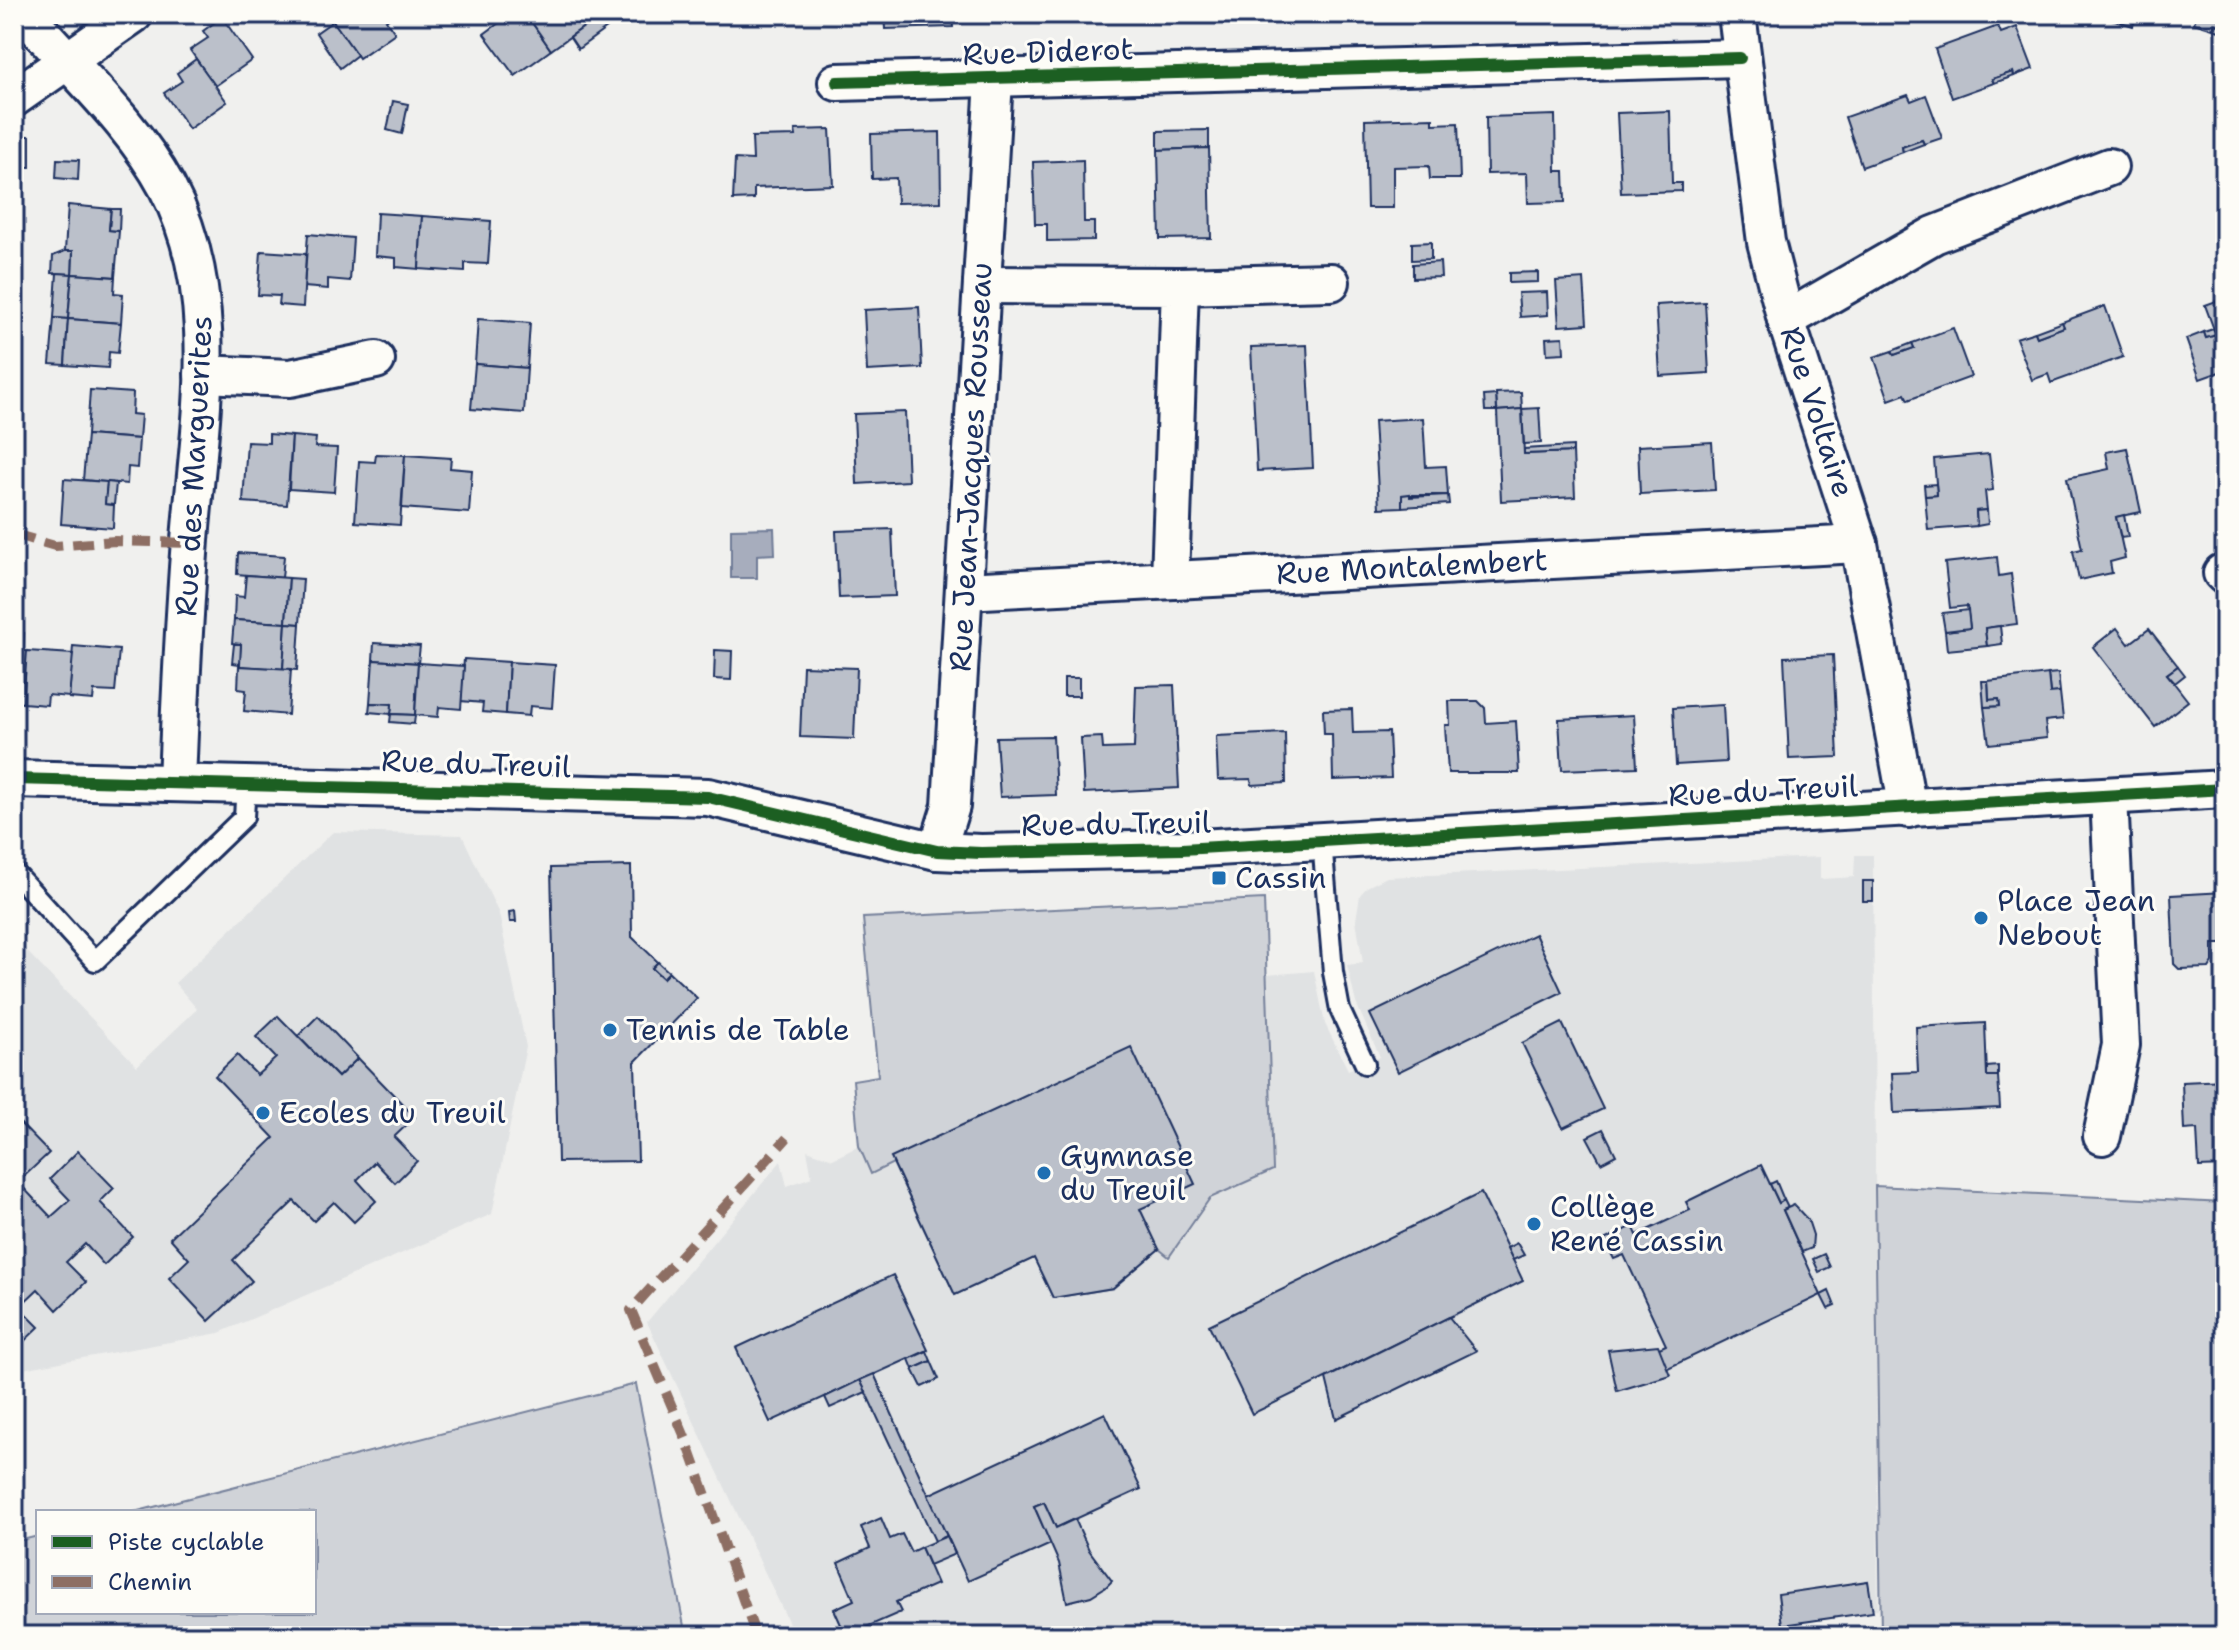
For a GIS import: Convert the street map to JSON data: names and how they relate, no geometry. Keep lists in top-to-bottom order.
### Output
{
  "streets": {
    "street": [
      "Rue Diderot",
      "Rue Voltaire",
      "Rue des Marguerites",
      "Rue Jean-Jacques Rousseau",
      "Rue Montalembert",
      "Rue du Treuil"
    ]
  },
  "crossings": [
    ["Rue Diderot", "Rue Voltaire"],
    ["Rue Diderot", "Rue Jean-Jacques Rousseau"],
    ["Rue Voltaire", "Rue Montalembert"],
    ["Rue Voltaire", "Rue du Treuil"],
    ["Rue des Marguerites", "Rue du Treuil"],
    ["Rue Jean-Jacques Rousseau", "Rue Montalembert"],
    ["Rue Jean-Jacques Rousseau", "Rue du Treuil"]
  ],
  "places": {
    "transit": ["Cassin"],
    "other": [
      "Place Jean Nebout",
      "Tennis de Table",
      "Ecoles du Treuil",
      "Gymnase du Treuil",
      "Collège René Cassin"
    ]
  },
  "legend": ["Piste cyclable", "Chemin"]
}
